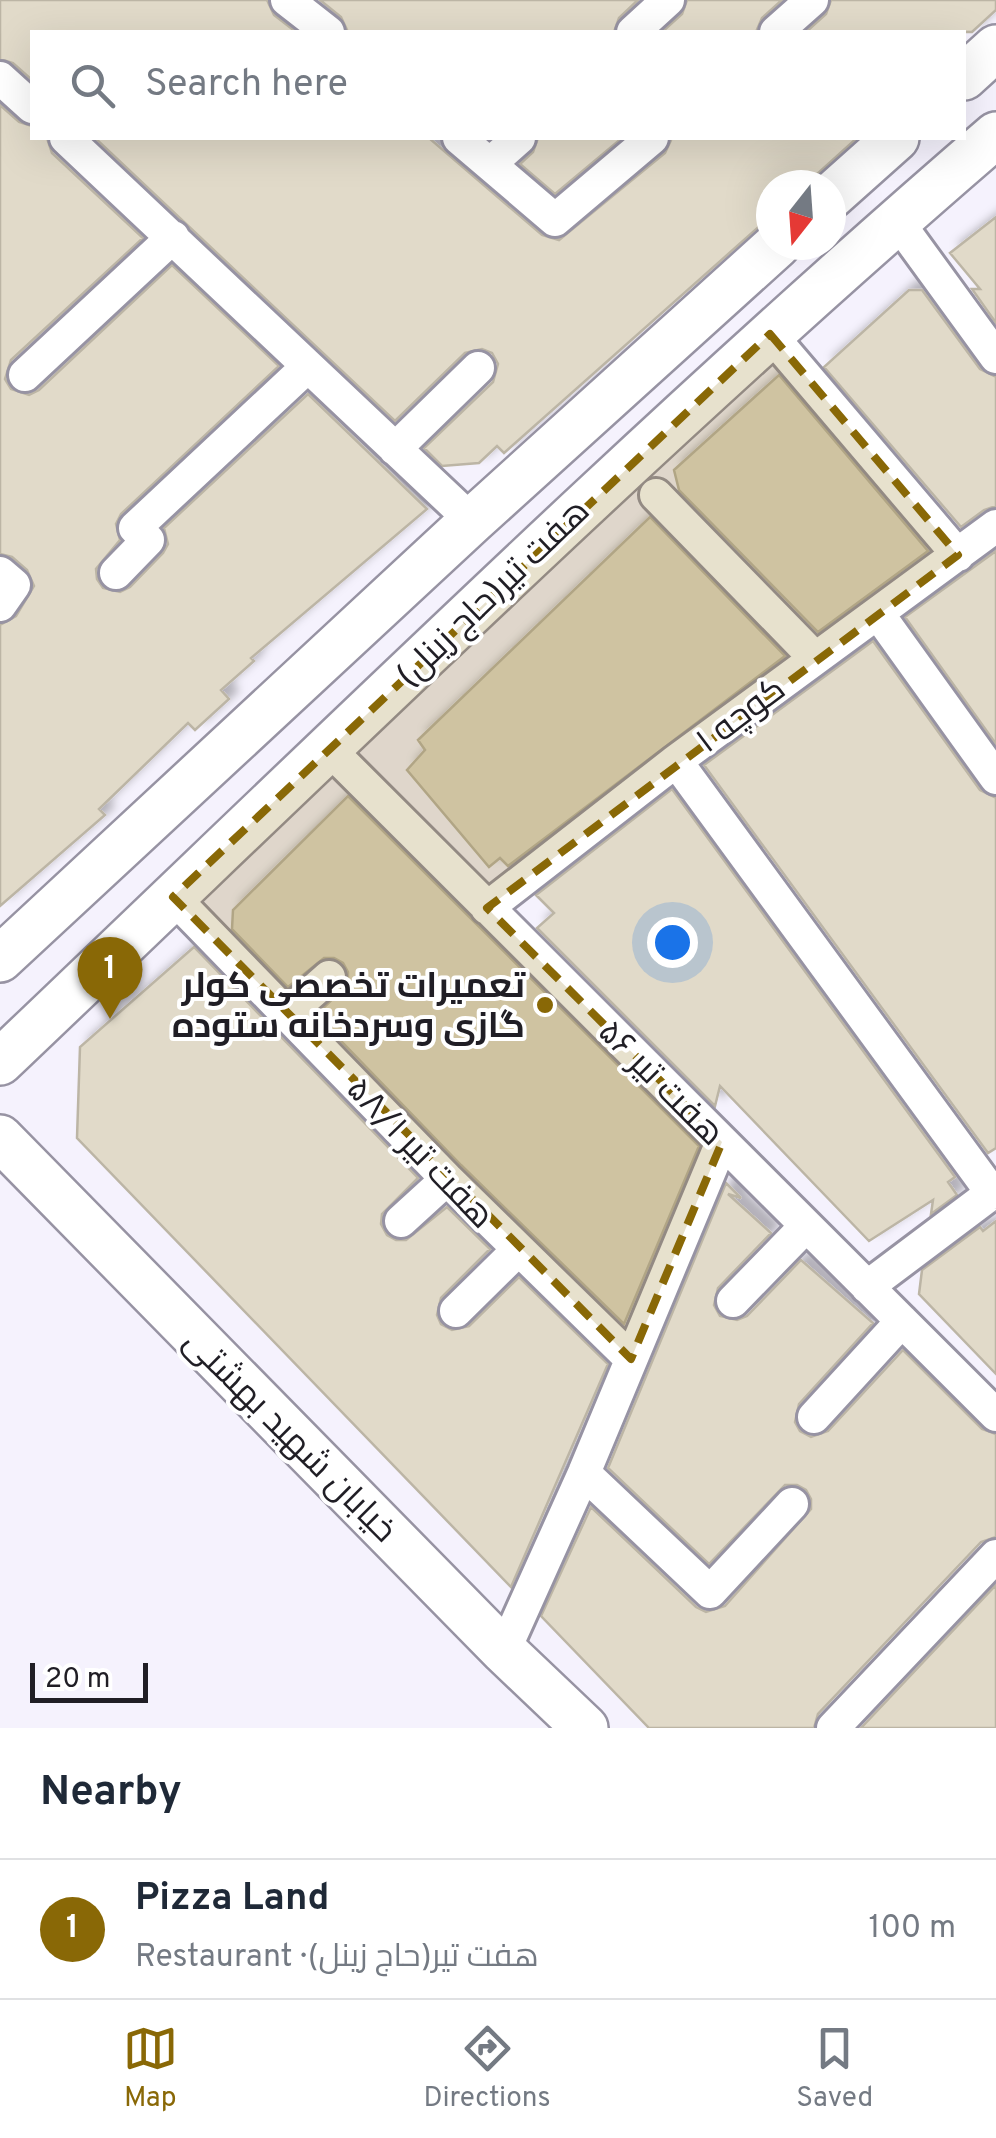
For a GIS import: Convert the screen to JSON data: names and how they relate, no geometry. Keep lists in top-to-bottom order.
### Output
{
  "streets": {
    "main road": ["هفت تیر(حاج زینل)", "خیابان شهید بهشتی"],
    "street": ["کوچه ۱", "هفت تیر ۵۶", "هفت تیر ۵۸/۱"]
  },
  "crossings": [
    ["هفت تیر(حاج زینل)", "هفت تیر ۵۶"],
    ["هفت تیر(حاج زینل)", "هفت تیر ۵۸/۱"],
    ["کوچه ۱", "هفت تیر ۵۶"]
  ],
  "places": ["تعمیرات تخصصی کولر گازی وسردخانه ستوده"],
  "scale_bar": "20 m",
  "north": "bottom",
  "page": {
    "search": "Search here",
    "pins": "1",
    "scale": "20 m",
    "heading": "Nearby",
    "list": [
      {
        "mark": "1",
        "name": "Pizza Land",
        "note": "Restaurant · هفت تیر(حاج زینل)",
        "value": "100 m"
      }
    ],
    "nav": ["Map", "Directions", "Saved"]
  }
}
